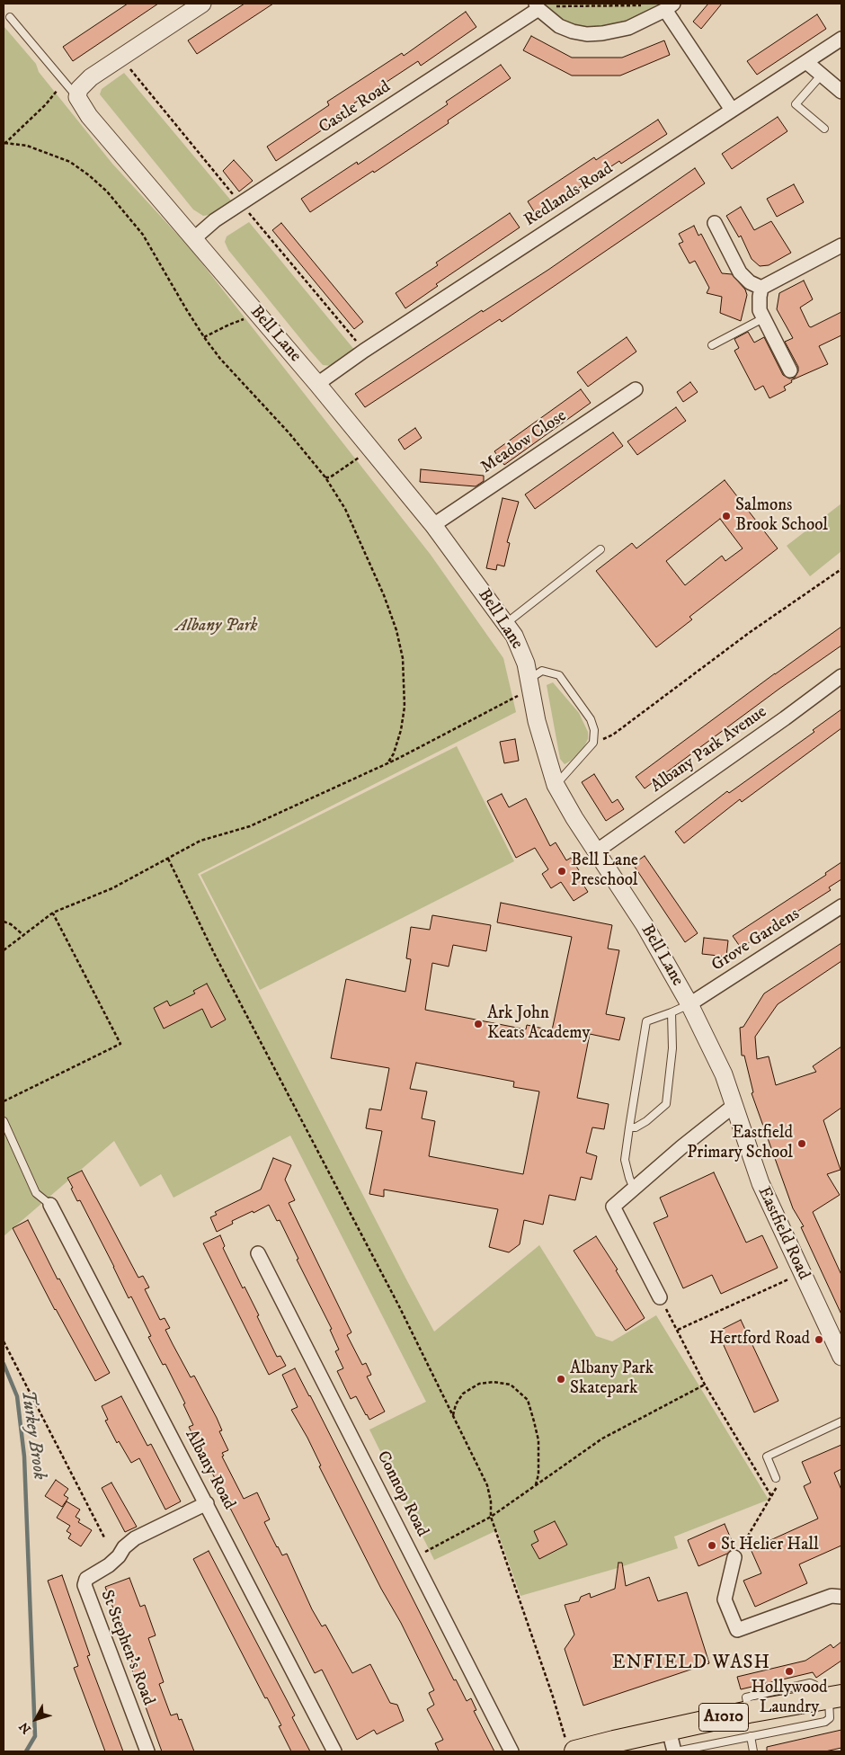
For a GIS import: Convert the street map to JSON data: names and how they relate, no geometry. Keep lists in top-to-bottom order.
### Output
{
  "streets": {
    "main road": ["A1010"],
    "street": [
      "Castle Road",
      "Redlands Road",
      "Bell Lane",
      "Meadow Close",
      "Albany Park Avenue",
      "Grove Gardens",
      "Eastfield Road",
      "Albany Road",
      "Connop Road",
      "St Stephen's Road"
    ]
  },
  "crossings": [
    ["Castle Road", "Bell Lane"],
    ["Redlands Road", "Bell Lane"],
    ["Bell Lane", "Meadow Close"],
    ["Bell Lane", "Albany Park Avenue"],
    ["Bell Lane", "Grove Gardens"],
    ["Bell Lane", "Eastfield Road"],
    ["Albany Road", "St Stephen's Road"]
  ],
  "districts": ["ENFIELD WASH"],
  "water": ["Turkey Brook"],
  "parks": ["Albany Park"],
  "places": [
    "Salmons Brook School",
    "Bell Lane Preschool",
    "Ark John Keats Academy",
    "Eastfield Primary School",
    "Hertford Road",
    "Albany Park Skatepark",
    "St Helier Hall",
    "Hollywood Laundry"
  ],
  "north": "bottom left"
}
